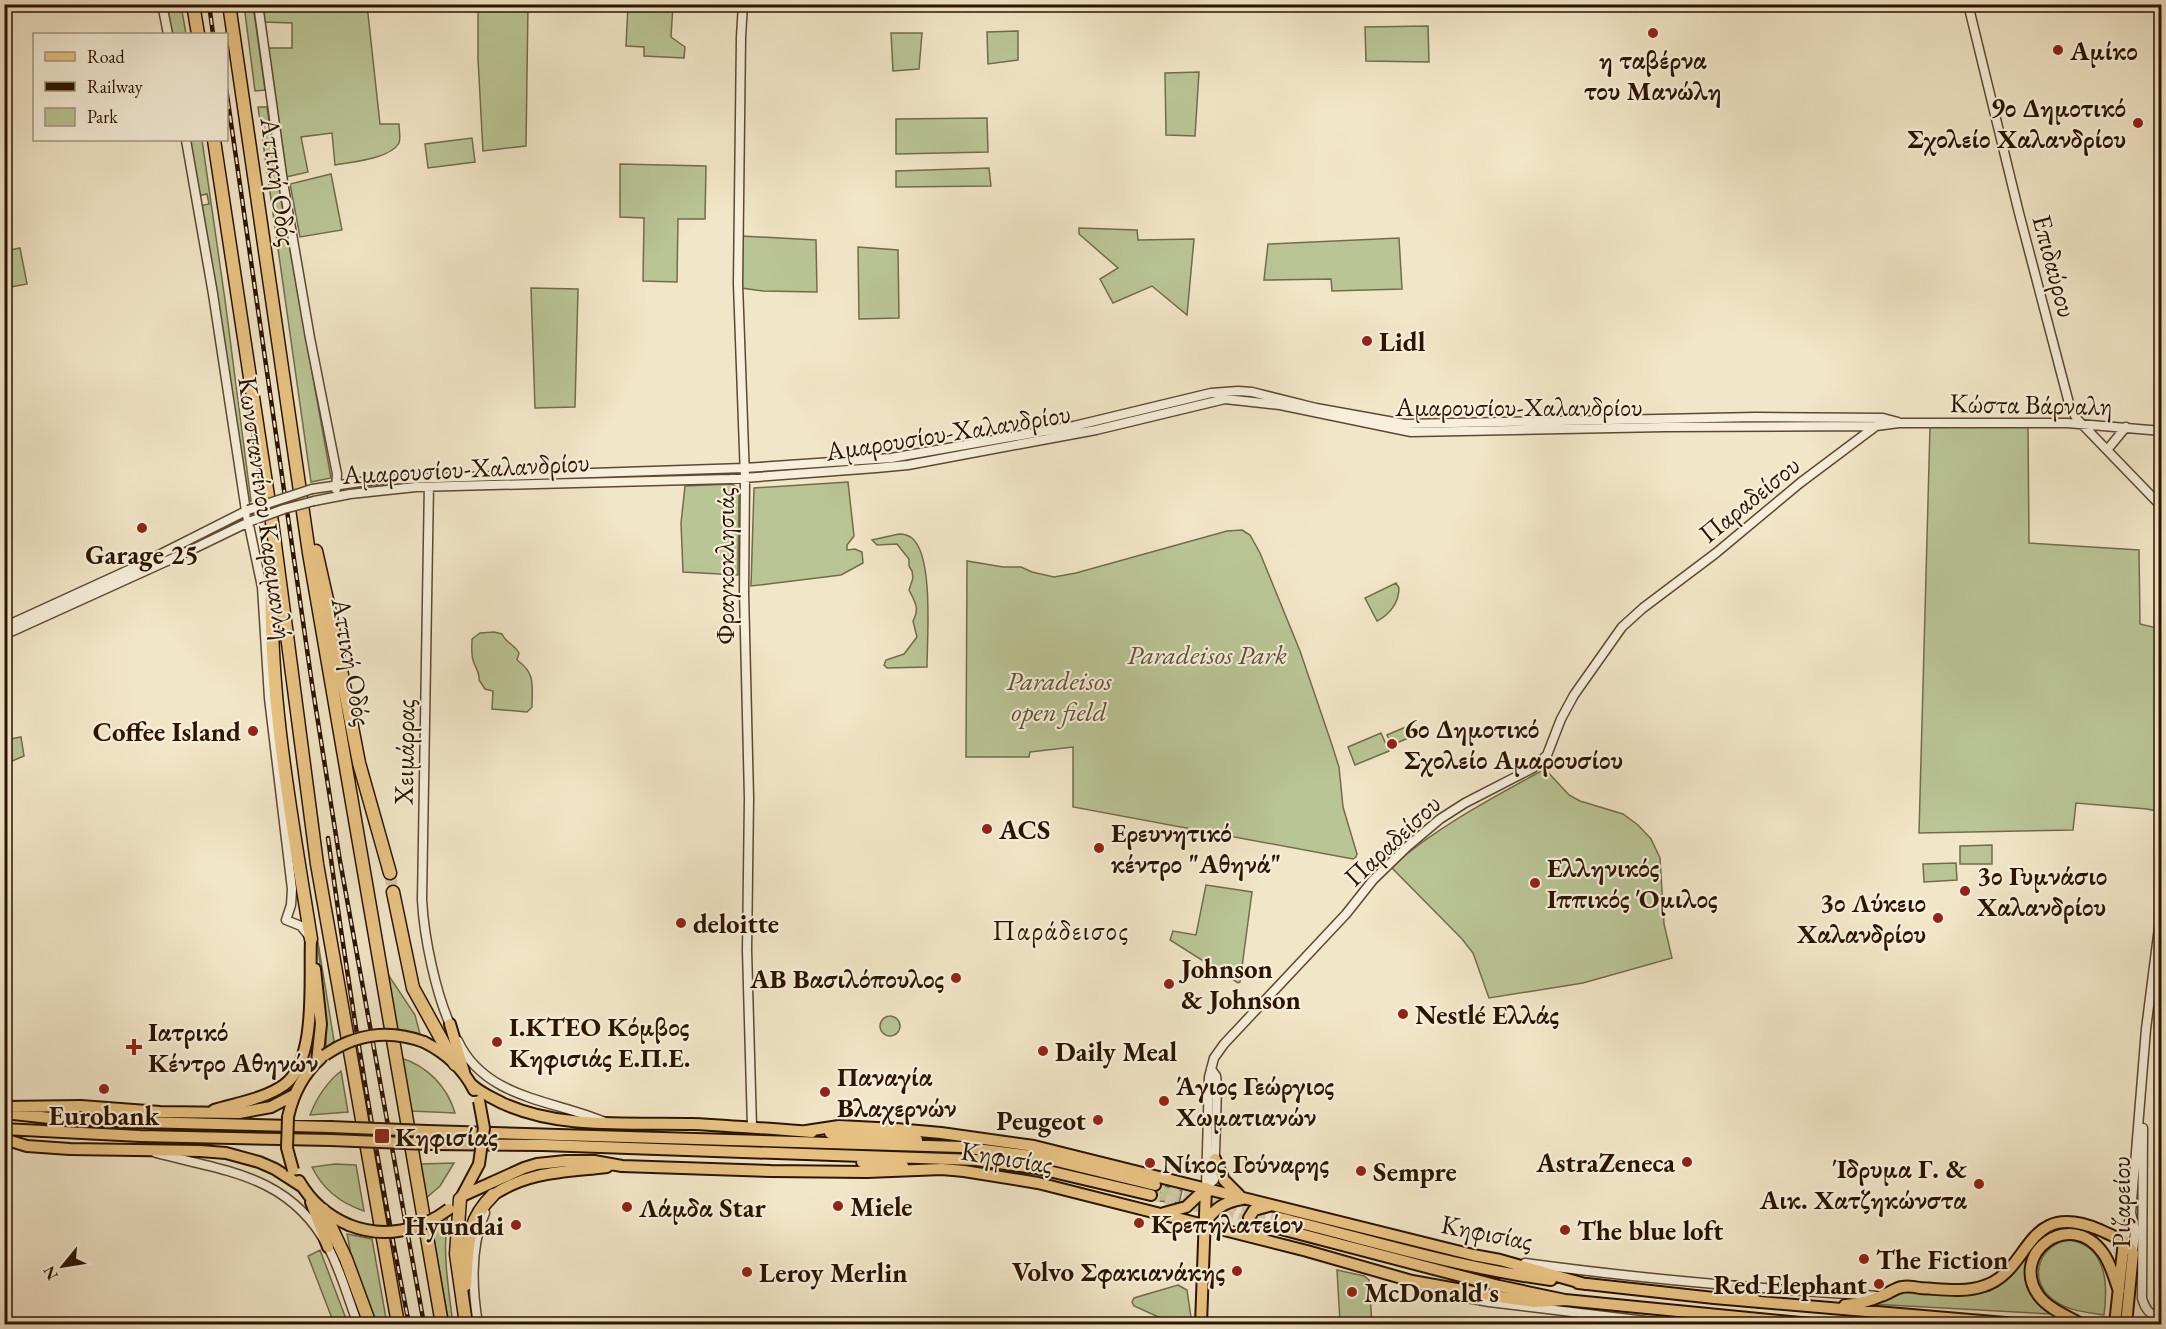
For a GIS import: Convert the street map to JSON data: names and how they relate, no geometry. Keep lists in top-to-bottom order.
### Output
{
  "streets": {
    "highway": ["Αττική Οδός"],
    "main road": ["Κηφισίας", "Ριζαρείου"],
    "street": [
      "Επιδαύρου",
      "Κώστα Βάρναλη",
      "Αμαρουσίου-Χαλανδρίου",
      "Παραδείσου",
      "Κωνσταντίνου Καραμανλή",
      "Φραγκοκλησιάς",
      "Χειμάρρας"
    ]
  },
  "crossings": [
    ["Επιδαύρου", "Κώστα Βάρναλη"],
    ["Κώστα Βάρναλη", "Αμαρουσίου-Χαλανδρίου"],
    ["Κώστα Βάρναλη", "Παραδείσου"],
    ["Αμαρουσίου-Χαλανδρίου", "Κωνσταντίνου Καραμανλή"],
    ["Αμαρουσίου-Χαλανδρίου", "Φραγκοκλησιάς"],
    ["Αμαρουσίου-Χαλανδρίου", "Χειμάρρας"],
    ["Παραδείσου", "Κηφισίας"],
    ["Κηφισίας", "Ριζαρείου"]
  ],
  "districts": ["Παράδεισος"],
  "parks": ["Paradeisos Park", "Paradeisos open field"],
  "places": {
    "other": [
      "η ταβέρνα του Μανώλη",
      "Αμίκο",
      "9ο Δημοτικό Σχολείο Χαλανδρίου",
      "Lidl",
      "Garage 25",
      "Coffee Island",
      "6ο Δημοτικό Σχολείο Αμαρουσίου",
      "ACS",
      "Ερευνητικό κέντρο \"Αθηνά\"",
      "Ελληνικός Ιππικός Όμιλος",
      "3ο Γυμνάσιο Χαλανδρίου",
      "3ο Λύκειο Χαλανδρίου",
      "deloitte",
      "ΑΒ Βασιλόπουλος",
      "Johnson & Johnson",
      "Nestlé Ελλάς",
      "Ι.ΚΤΕΟ Κόμβος Κηφισιάς Ε.Π.Ε.",
      "Daily Meal",
      "Eurobank",
      "Παναγία Βλαχερνών",
      "Άγιος Γεώργιος Χωματιανών",
      "Peugeot",
      "AstraZeneca",
      "Νίκος Γούναρης",
      "Sempre",
      "Ίδρυμα Γ. & Αικ. Χατζηκώνστα",
      "Miele",
      "Λάμδα Star",
      "Κρεπηλατείον",
      "Hyundai",
      "The blue loft",
      "The Fiction",
      "Volvo Σφακιανάκης",
      "Leroy Merlin",
      "Red Elephant",
      "McDonald's"
    ],
    "health": ["Ιατρικό Κέντρο Αθηνών"],
    "transit": ["Κηφισίας"]
  },
  "legend": ["Road", "Railway", "Park"],
  "north": "bottom left"
}
